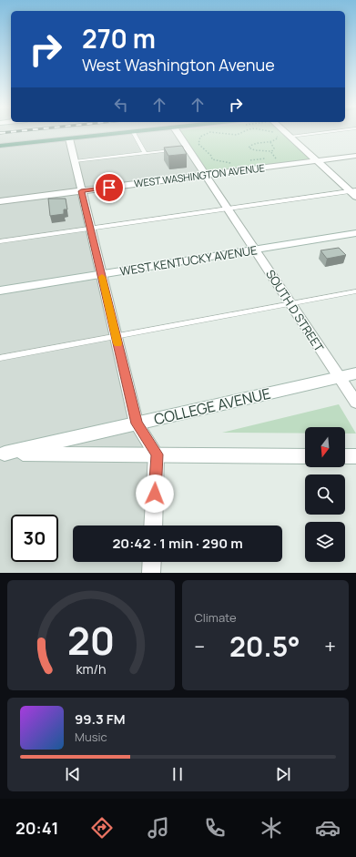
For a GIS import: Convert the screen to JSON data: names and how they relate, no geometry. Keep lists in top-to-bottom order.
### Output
{
  "streets": {
    "street": [
      "WEST WASHINGTON AVENUE",
      "WEST KENTUCKY AVENUE",
      "SOUTH D STREET",
      "COLLEGE AVENUE"
    ]
  },
  "crossings": [
    ["WEST WASHINGTON AVENUE", "SOUTH D STREET"],
    ["WEST KENTUCKY AVENUE", "SOUTH D STREET"],
    ["SOUTH D STREET", "COLLEGE AVENUE"]
  ],
  "north": "bottom",
  "page": {
    "turn": ["270 m", "West Washington Avenue"],
    "limit": "30",
    "trip": "20:42 · 1 min · 290 m",
    "tile": "Climate",
    "heat": ["−", "20.5°", "+"],
    "song": ["99.3 FM", "Music"],
    "tabs": "20:41",
    "gauge": ["20", "km/h"]
  }
}
